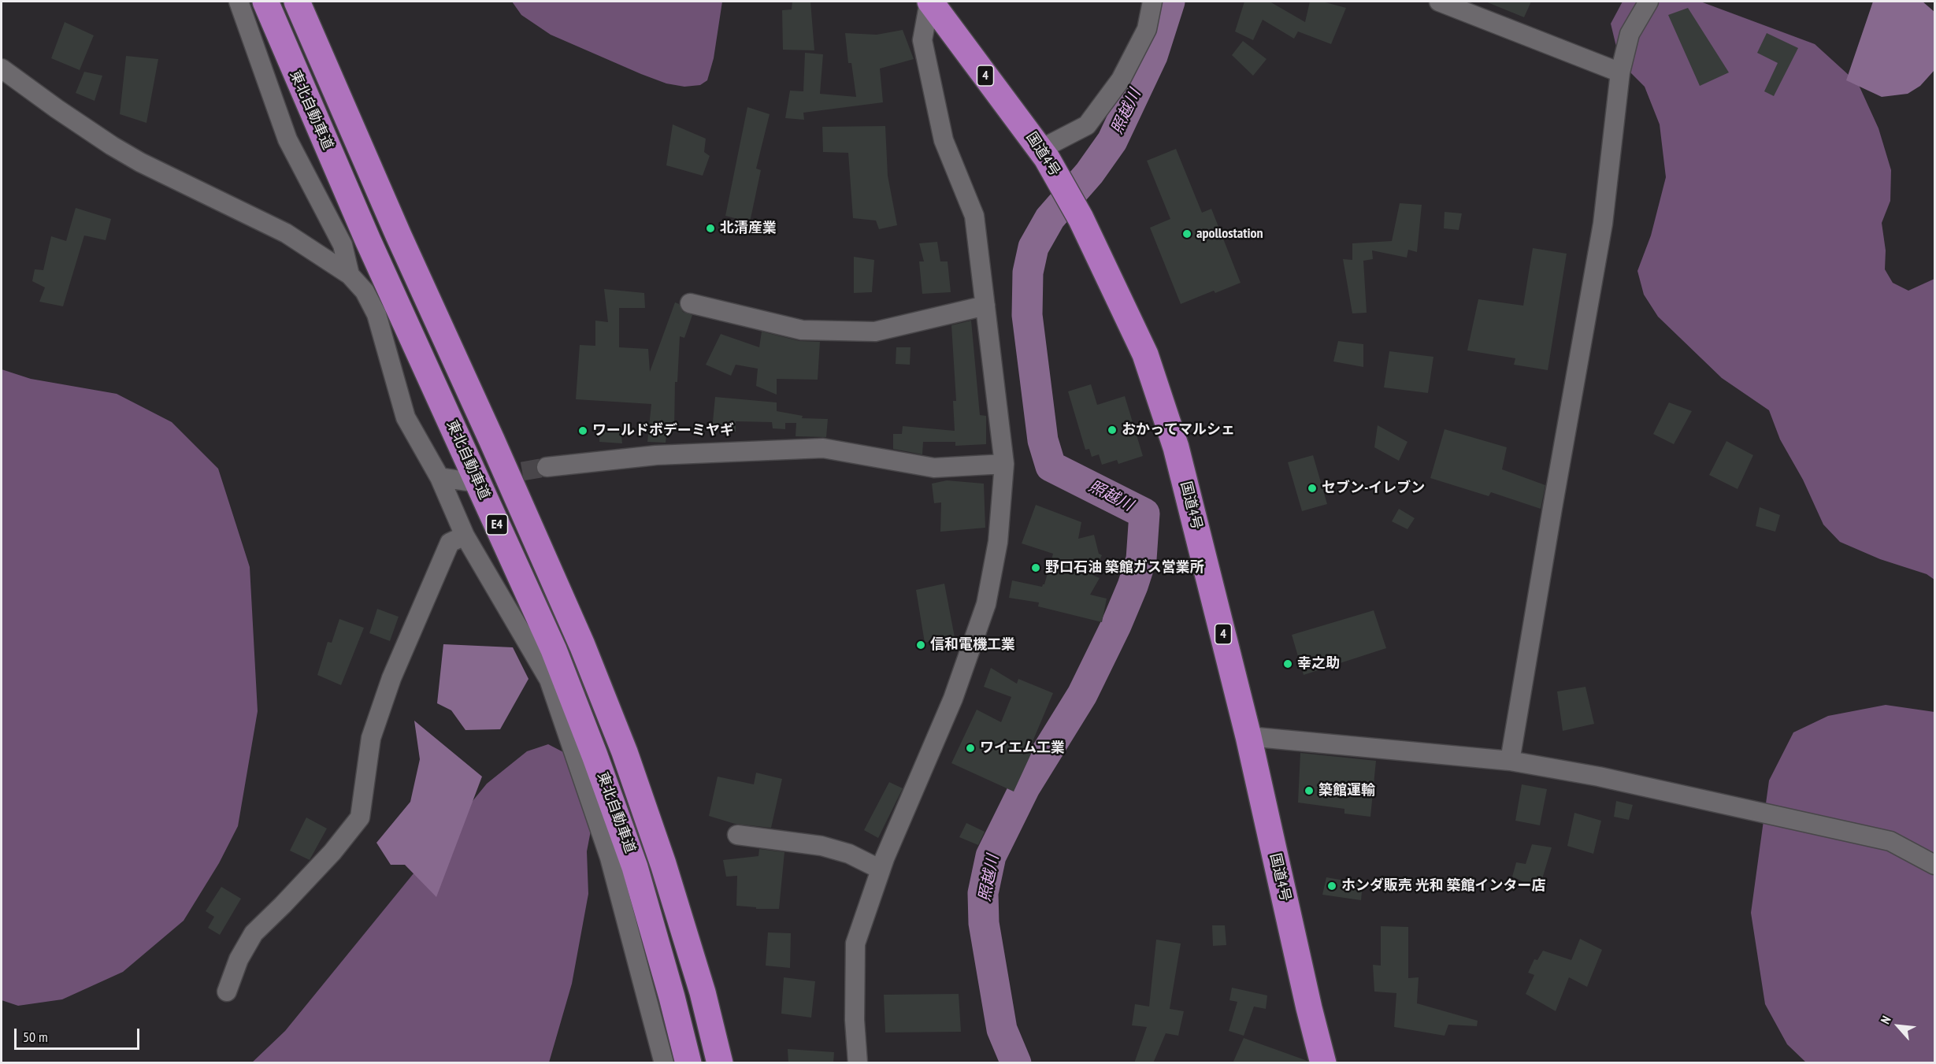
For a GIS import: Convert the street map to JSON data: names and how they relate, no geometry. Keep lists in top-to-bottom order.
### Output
{
  "streets": {
    "highway": [
      "4",
      "東北自動車道",
      "国道4号",
      "E4"
    ]
  },
  "water": ["照越川"],
  "places": [
    "北清産業",
    "apollostation",
    "おかってマルシェ",
    "ワールドボデーミヤギ",
    "セブン-イレブン",
    "野口石油 築館ガス営業所",
    "信和電機工業",
    "幸之助",
    "ワイエム工業",
    "築館運輸",
    "ホンダ販売 光和 築館インター店"
  ],
  "scale_bar": "50 m",
  "north": "top left"
}
